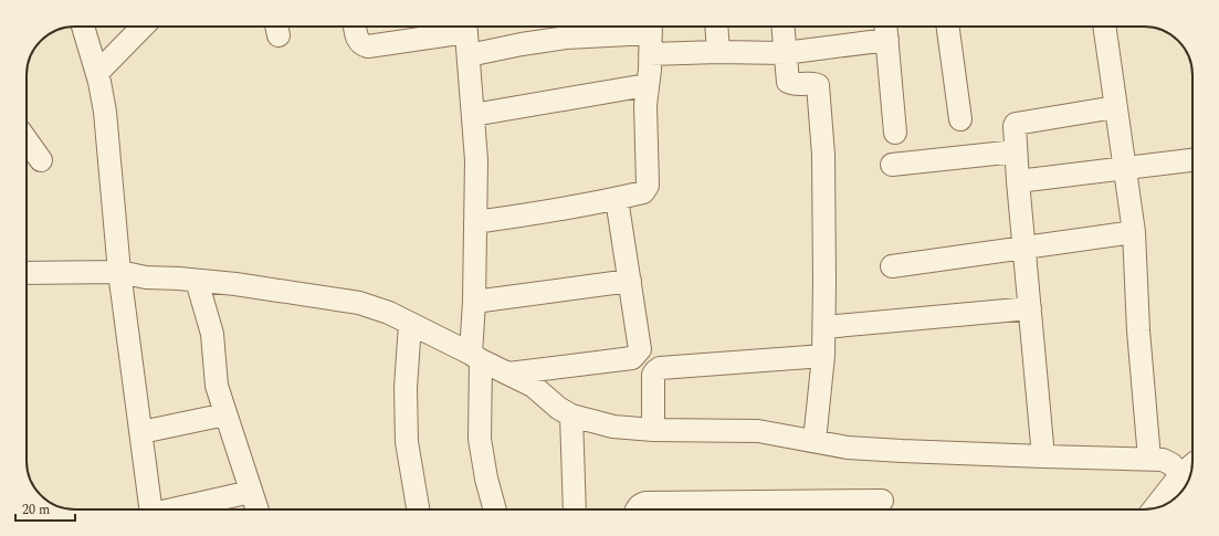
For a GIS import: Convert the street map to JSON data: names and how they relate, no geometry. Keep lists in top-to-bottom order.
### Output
{
  "scale_bar": "20 m"
}
